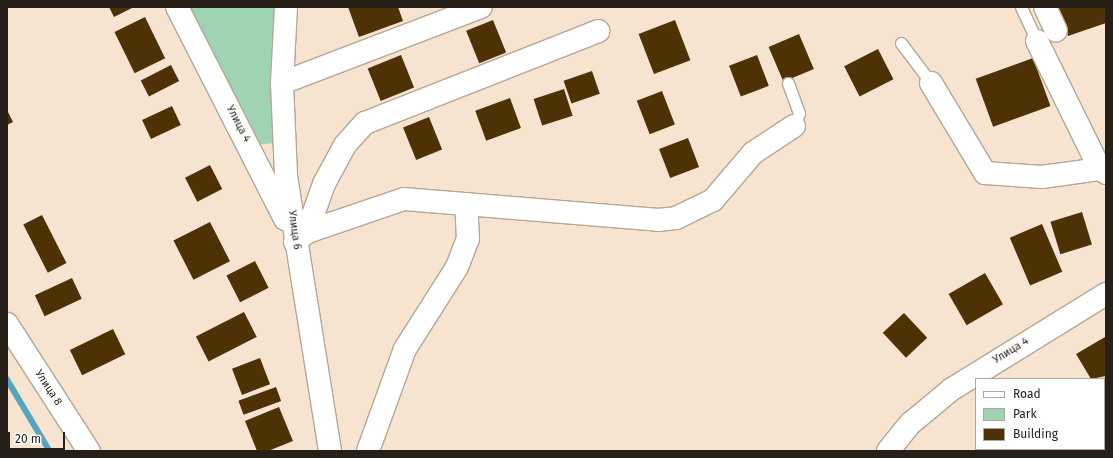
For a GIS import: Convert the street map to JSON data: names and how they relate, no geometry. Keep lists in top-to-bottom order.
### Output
{
  "streets": {
    "street": ["Улица 4", "Улица 6", "Улица 8"]
  },
  "crossings": [
    ["Улица 4", "Улица 6"]
  ],
  "legend": ["Road", "Park", "Building"],
  "scale_bar": "20 m"
}
